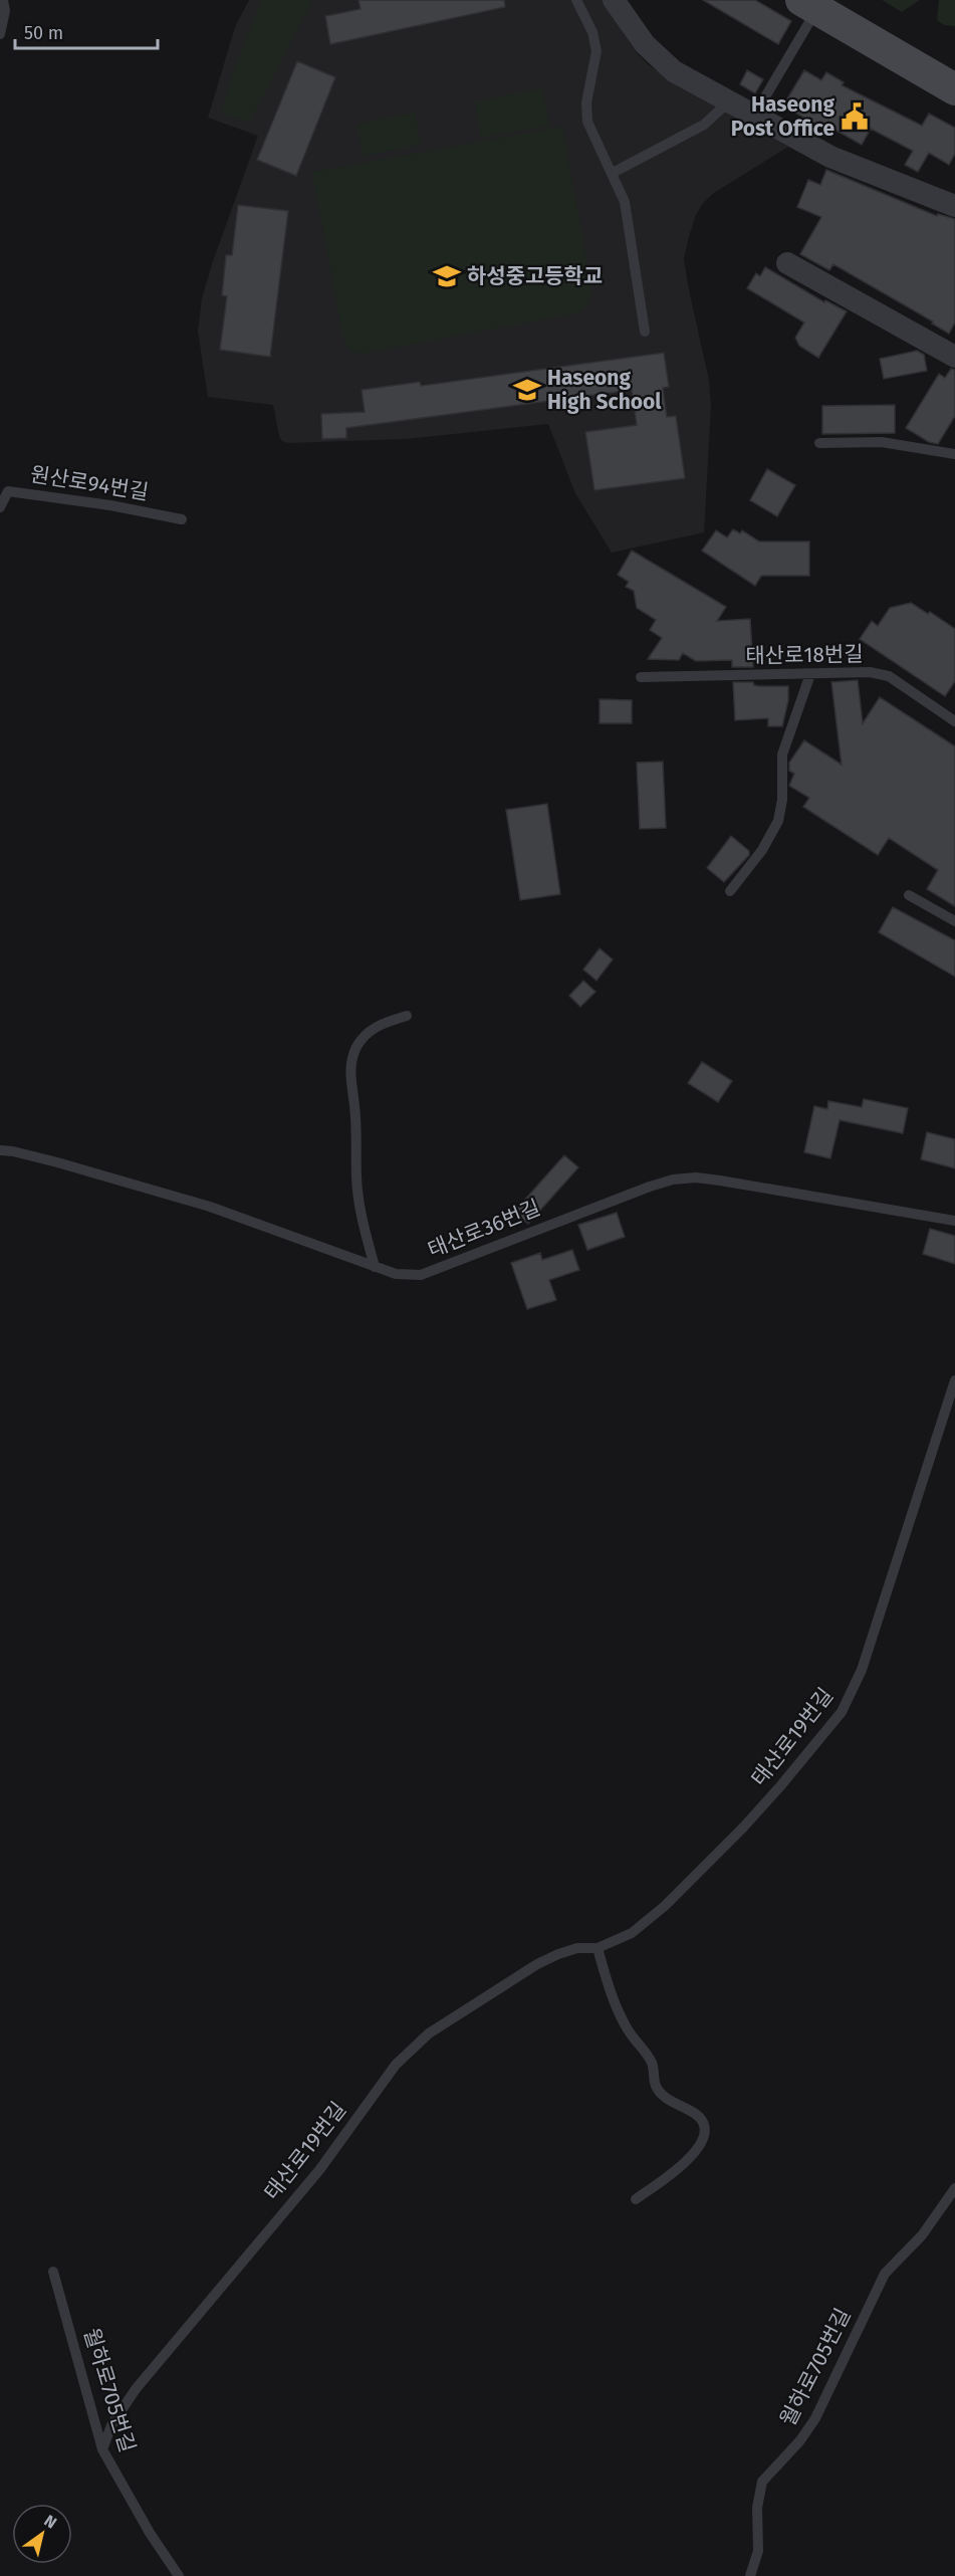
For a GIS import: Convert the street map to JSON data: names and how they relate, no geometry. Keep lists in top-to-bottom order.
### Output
{
  "streets": {
    "lane": [
      "원산로94번길",
      "태산로18번길",
      "태산로36번길",
      "태산로19번길",
      "월하로705번길"
    ]
  },
  "crossings": [
    ["태산로19번길", "월하로705번길"]
  ],
  "places": {
    "public building": ["Haseong Post Office"],
    "school or university": ["하성중고등학교", "Haseong High School"]
  },
  "scale_bar": "50 m",
  "north": "top right"
}
